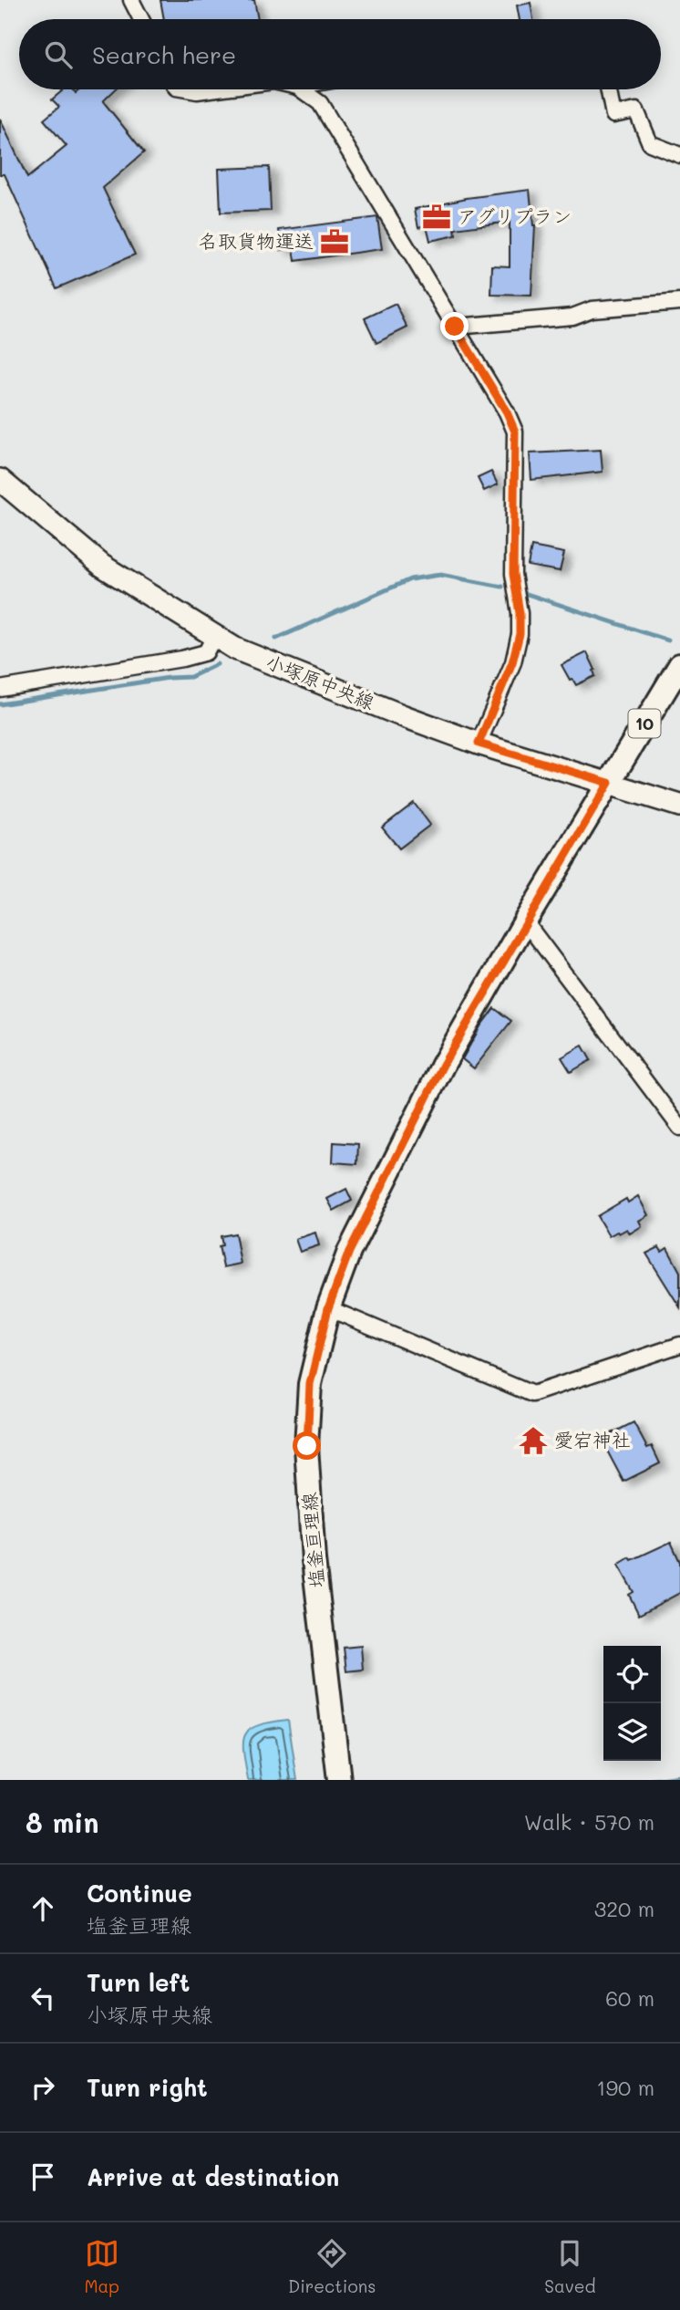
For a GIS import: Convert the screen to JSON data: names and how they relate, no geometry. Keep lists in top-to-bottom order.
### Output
{
  "streets": {
    "main road": ["10", "塩釜亘理線"],
    "street": ["小塚原中央線"]
  },
  "crossings": [
    ["小塚原中央線", "塩釜亘理線"]
  ],
  "places": {
    "office": ["アグリプラン", "名取貨物運送"],
    "temple": ["愛宕神社"]
  },
  "page": {
    "search": "Search here",
    "heading": ["8 min", "Walk · 570 m"],
    "list": [
      ["Continue", "塩釜亘理線", "320 m"],
      ["Turn left", "小塚原中央線", "60 m"],
      ["Turn right", "190 m"],
      "Arrive at destination"
    ],
    "nav": ["Map", "Directions", "Saved"]
  }
}
